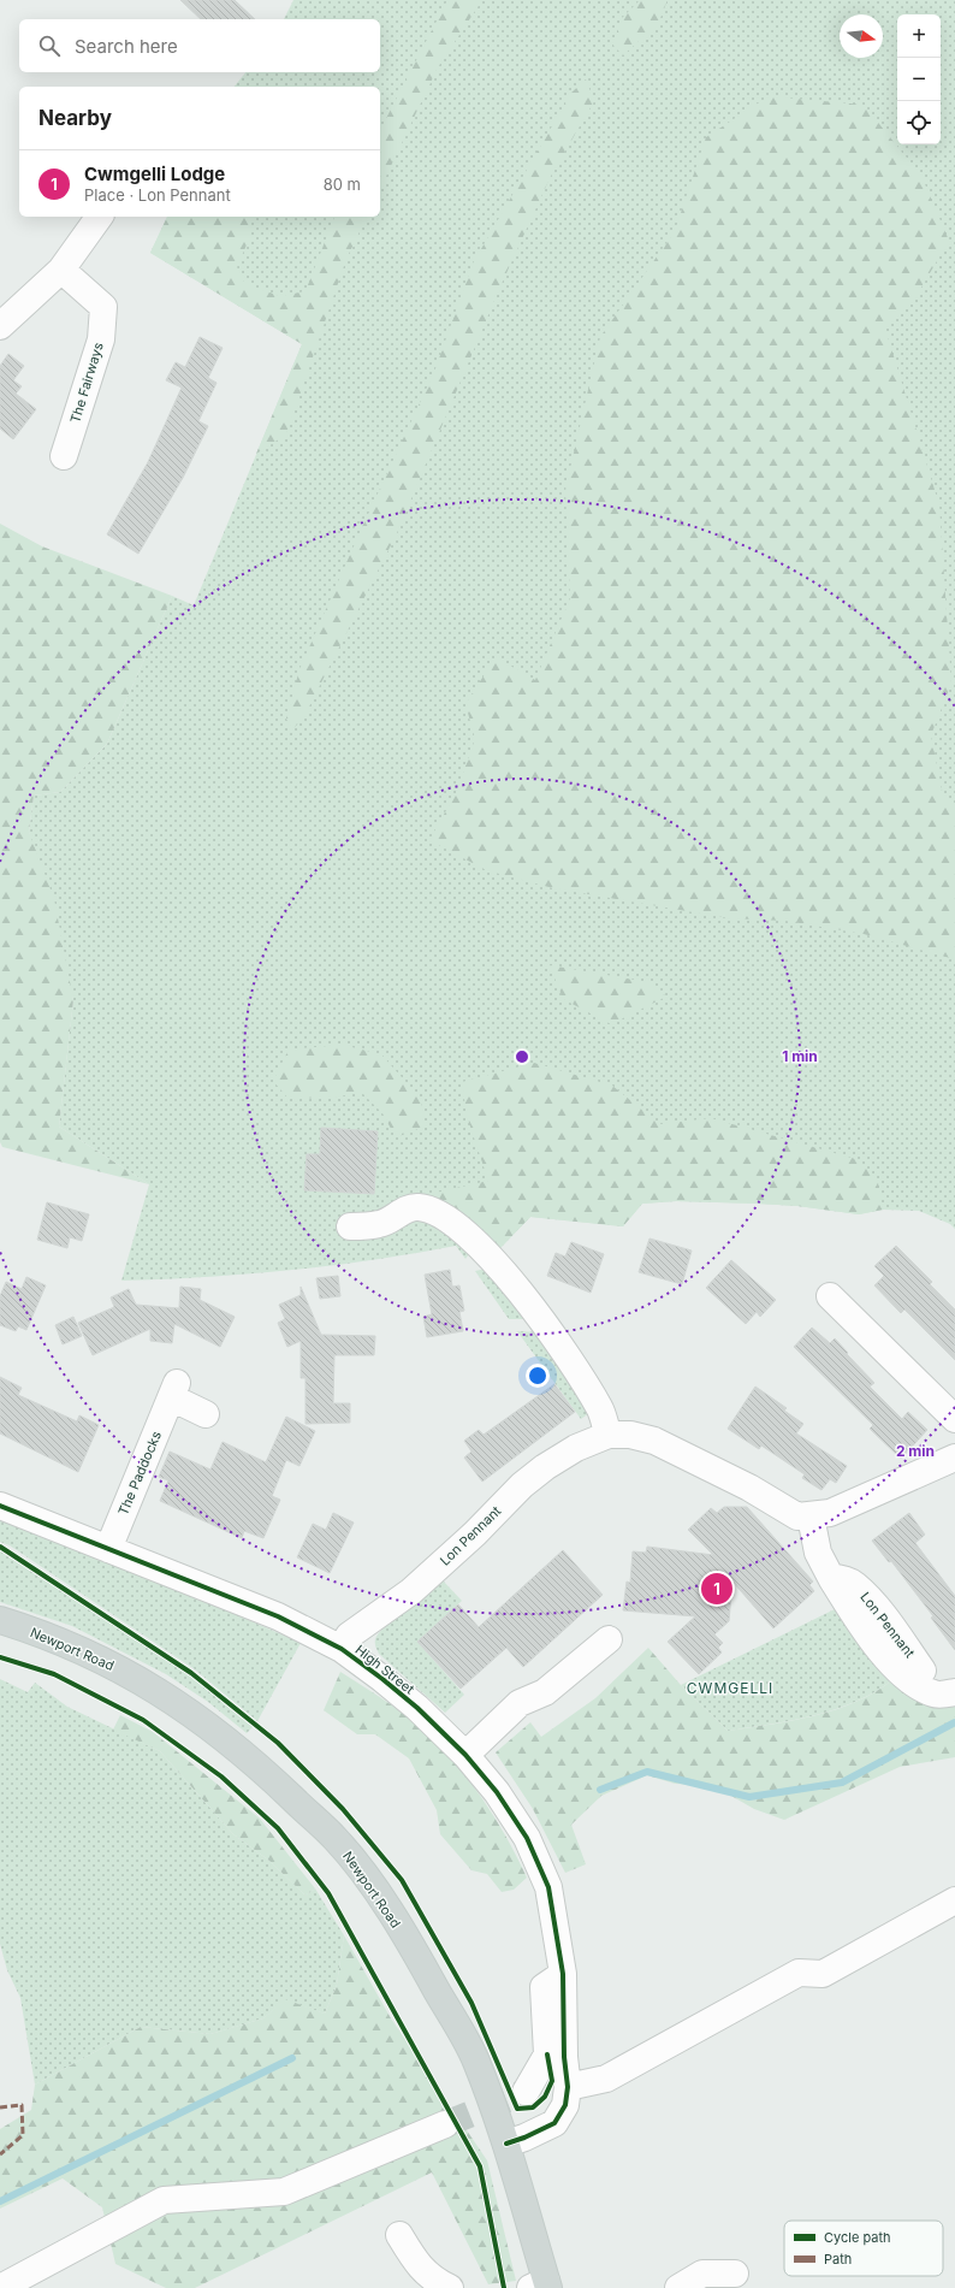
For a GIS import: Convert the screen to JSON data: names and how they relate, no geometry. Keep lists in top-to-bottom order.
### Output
{
  "streets": {
    "main road": ["Newport Road"],
    "street": [
      "The Fairways",
      "The Paddocks",
      "Lon Pennant",
      "High Street"
    ]
  },
  "crossings": [
    ["The Paddocks", "High Street"],
    ["Lon Pennant", "High Street"],
    ["Newport Road", "High Street"]
  ],
  "districts": ["CWMGELLI"],
  "legend": ["Cycle path", "Path"],
  "north": "right",
  "page": {
    "map_buttons": ["+", "−"],
    "search": "Search here",
    "heading": "Nearby",
    "list": [
      {
        "mark": "1",
        "name": "Cwmgelli Lodge",
        "note": "Place · Lon Pennant",
        "value": "80 m"
      }
    ],
    "pins": "1"
  },
  "rings": ["1 min", "2 min"]
}
